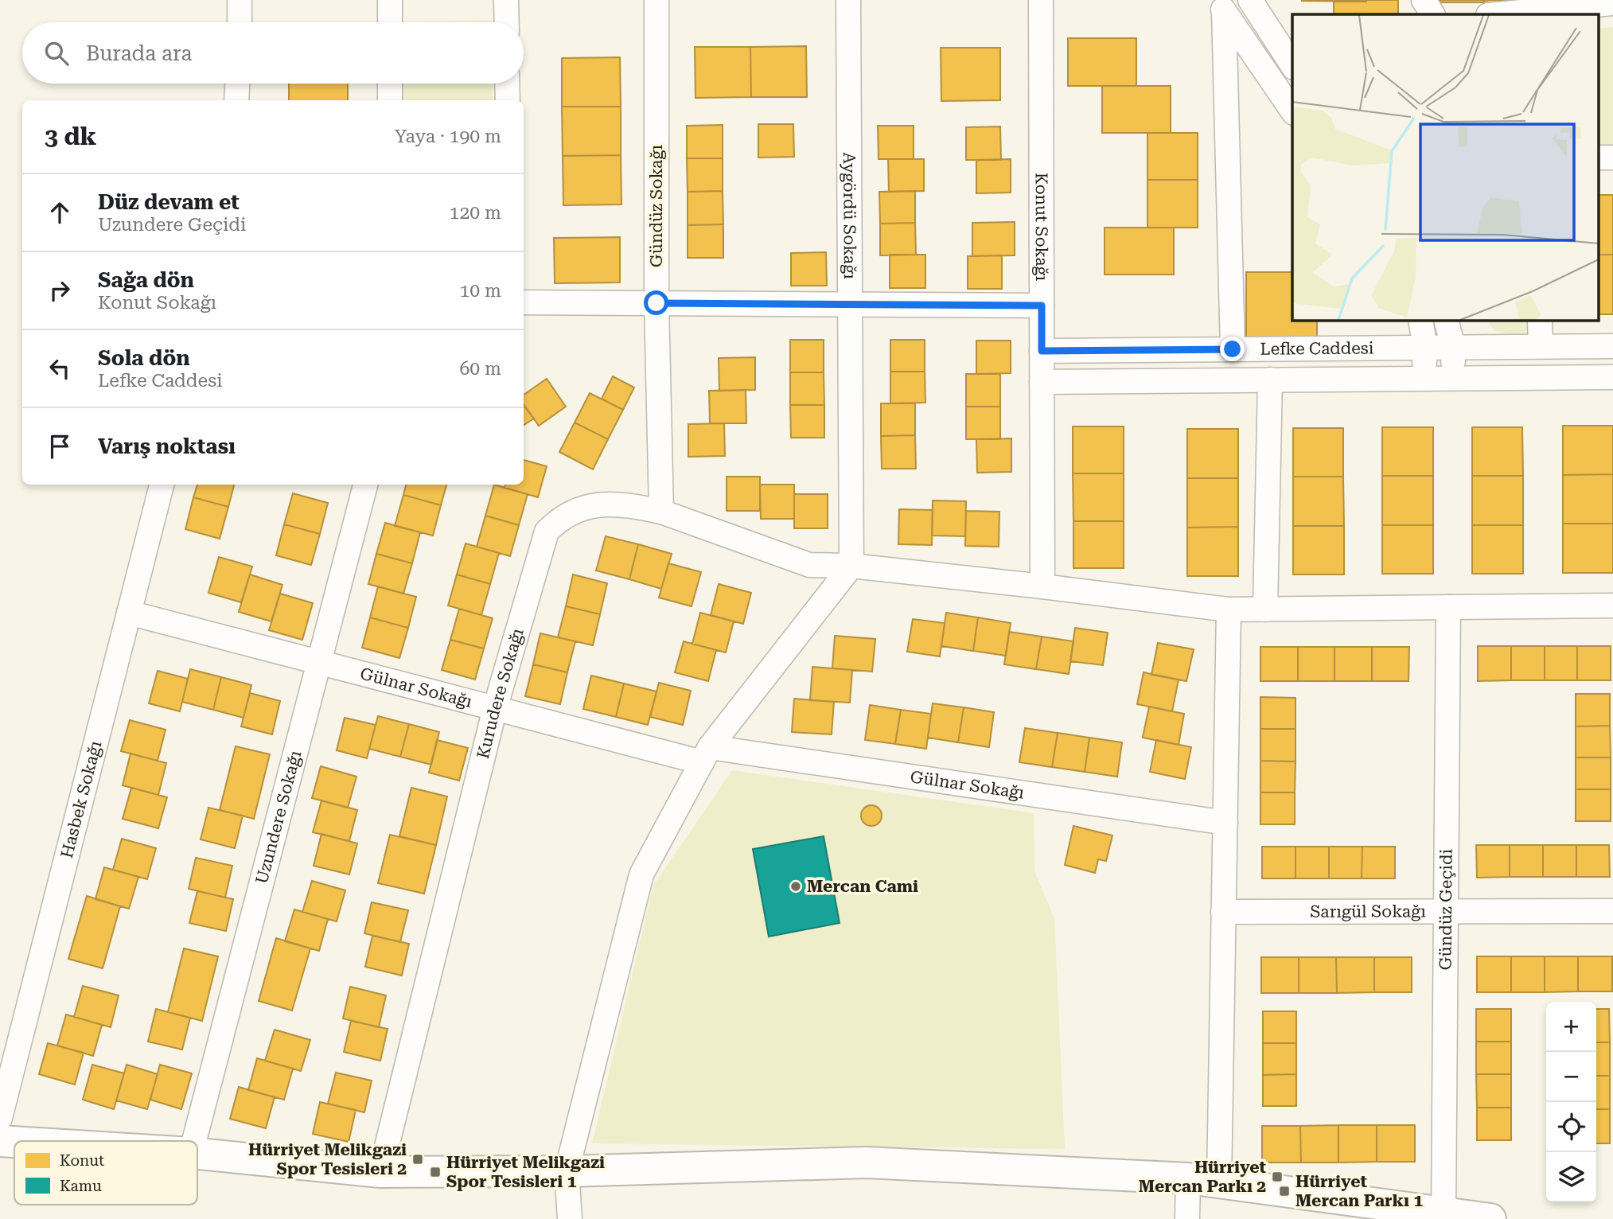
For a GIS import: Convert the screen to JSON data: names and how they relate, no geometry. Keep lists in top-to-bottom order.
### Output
{
  "streets": {
    "street": [
      "Gündüz Sokağı",
      "Aygördü Sokağı",
      "Konut Sokağı",
      "Lefke Caddesi",
      "Gülnar Sokağı",
      "Kurudere Sokağı",
      "Hasbek Sokağı",
      "Uzundere Sokağı",
      "Gündüz Geçidi",
      "Sarıgül Sokağı"
    ]
  },
  "crossings": [
    ["Gündüz Sokağı", "Kurudere Sokağı"],
    ["Aygördü Sokağı", "Kurudere Sokağı"],
    ["Konut Sokağı", "Lefke Caddesi"],
    ["Konut Sokağı", "Kurudere Sokağı"],
    ["Gülnar Sokağı", "Kurudere Sokağı"],
    ["Gülnar Sokağı", "Hasbek Sokağı"],
    ["Gülnar Sokağı", "Uzundere Sokağı"],
    ["Kurudere Sokağı", "Gündüz Geçidi"],
    ["Gündüz Geçidi", "Sarıgül Sokağı"]
  ],
  "places": {
    "other": ["Mercan Cami"],
    "transit": [
      "Hürriyet Melikgazi Spor Tesisleri 2",
      "Hürriyet Melikgazi Spor Tesisleri 1",
      "Hürriyet Mercan Parkı 2",
      "Hürriyet Mercan Parkı 1"
    ]
  },
  "legend": ["Konut", "Kamu"],
  "page": {
    "search": "Burada ara",
    "heading": ["3 dk", "Yaya · 190 m"],
    "list": [
      ["Düz devam et", "Uzundere Geçidi", "120 m"],
      ["Sağa dön", "Konut Sokağı", "10 m"],
      ["Sola dön", "Lefke Caddesi", "60 m"],
      "Varış noktası"
    ],
    "map_buttons": ["+", "−"]
  }
}
